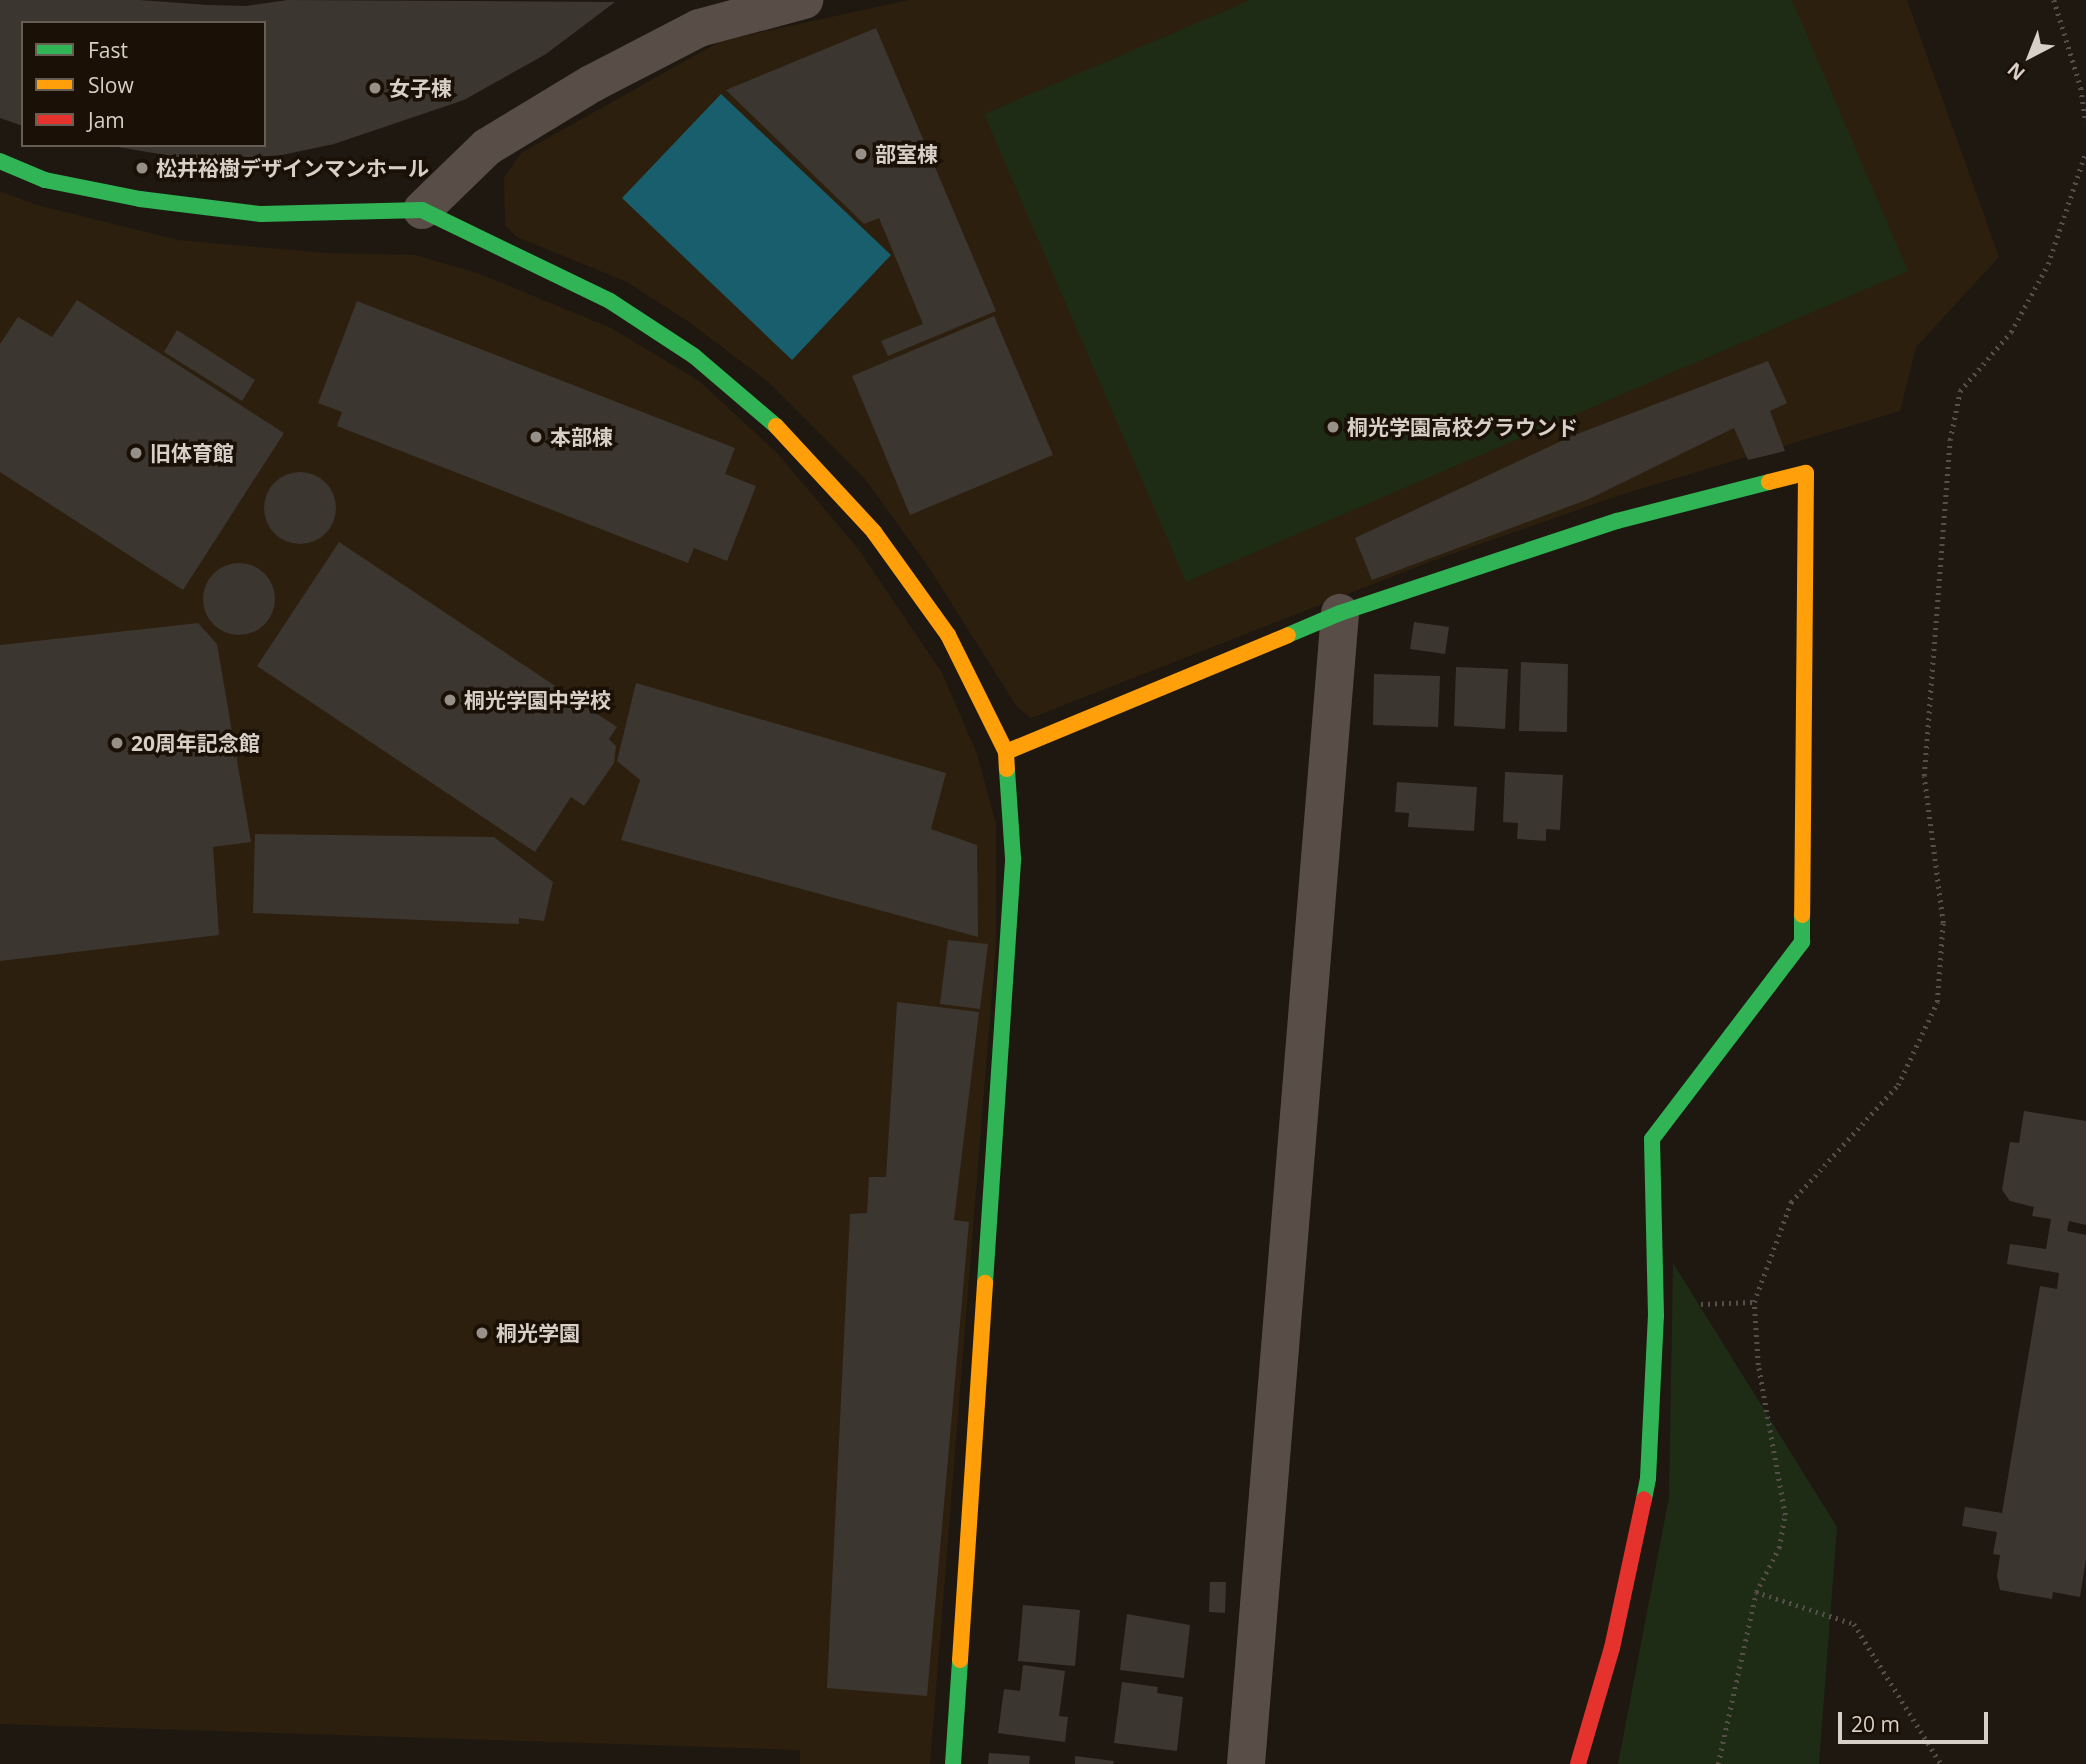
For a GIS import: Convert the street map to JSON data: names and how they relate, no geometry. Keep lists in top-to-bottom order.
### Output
{
  "places": [
    "女子棟",
    "部室棟",
    "松井裕樹デザインマンホール",
    "桐光学園高校グラウンド",
    "本部棟",
    "旧体育館",
    "桐光学園中学校",
    "20周年記念館",
    "桐光学園"
  ],
  "legend": ["Fast", "Slow", "Jam"],
  "scale_bar": "20 m",
  "north": "bottom left"
}
